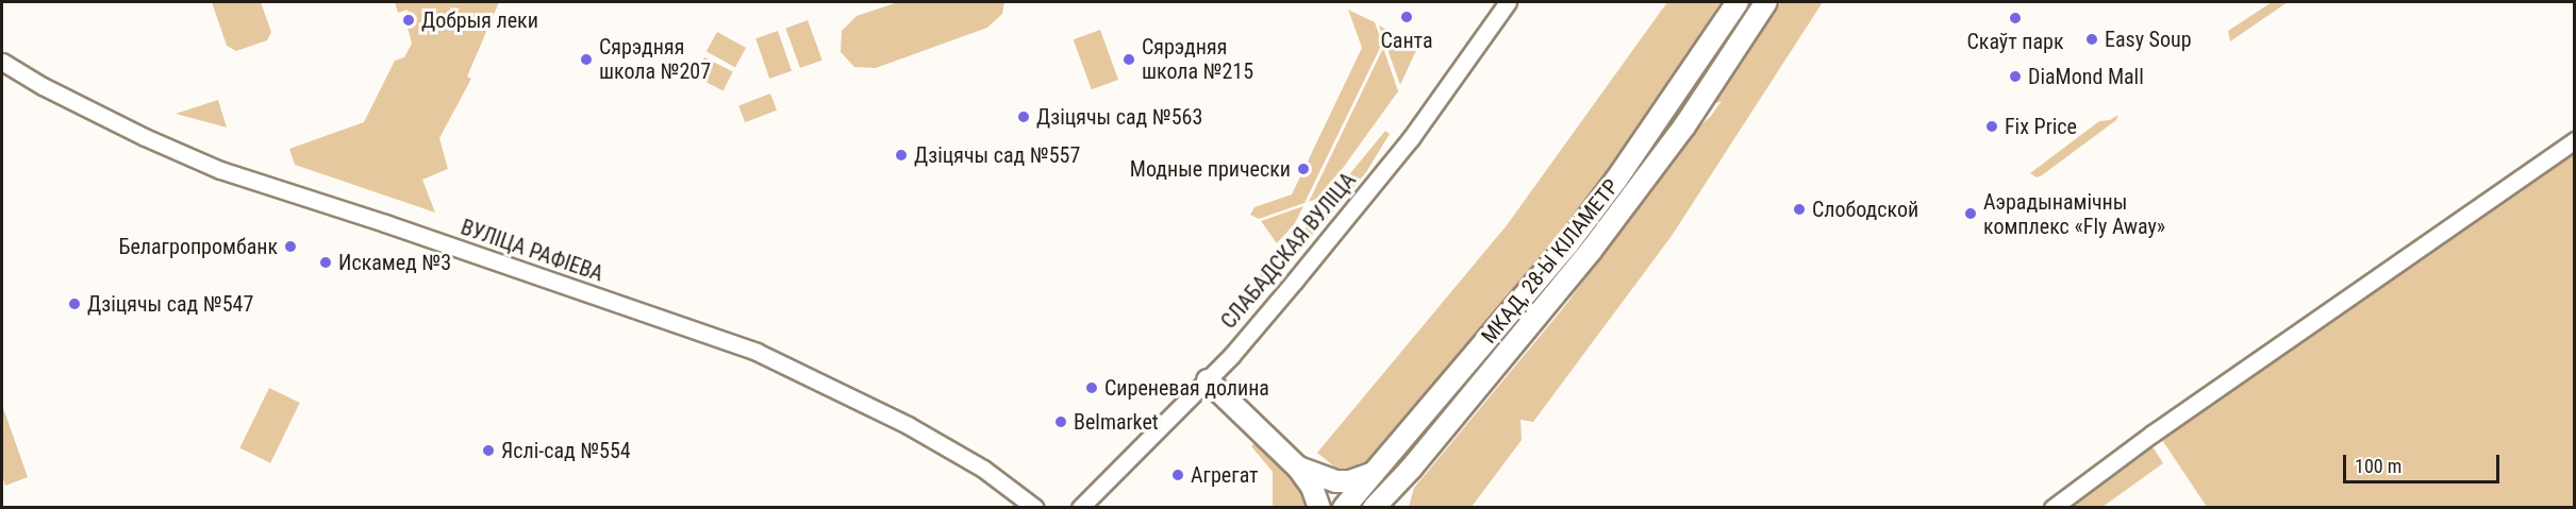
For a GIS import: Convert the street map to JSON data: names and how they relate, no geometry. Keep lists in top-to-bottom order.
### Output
{
  "streets": {
    "highway": ["МКАД, 28-Ы КІЛАМЕТР"],
    "main road": ["ВУЛІЦА РАФІЕВА", "СЛАБАДСКАЯ ВУЛІЦА"]
  },
  "places": [
    "Санта",
    "Скаўт парк",
    "Добрыя леки",
    "Easy Soup",
    "Сярэдняя школа №207",
    "Сярэдняя школа №215",
    "DiaMond Mall",
    "Дзіцячы сад №563",
    "Fix Price",
    "Дзіцячы сад №557",
    "Модные прически",
    "Слободской",
    "Аэрадынамічны комплекс «Fly Away»",
    "Белагропромбанк",
    "Искамед №3",
    "Дзіцячы сад №547",
    "Сиреневая долина",
    "Belmarket",
    "Яслі-сад №554",
    "Агрегат"
  ],
  "scale_bar": "100 m"
}
